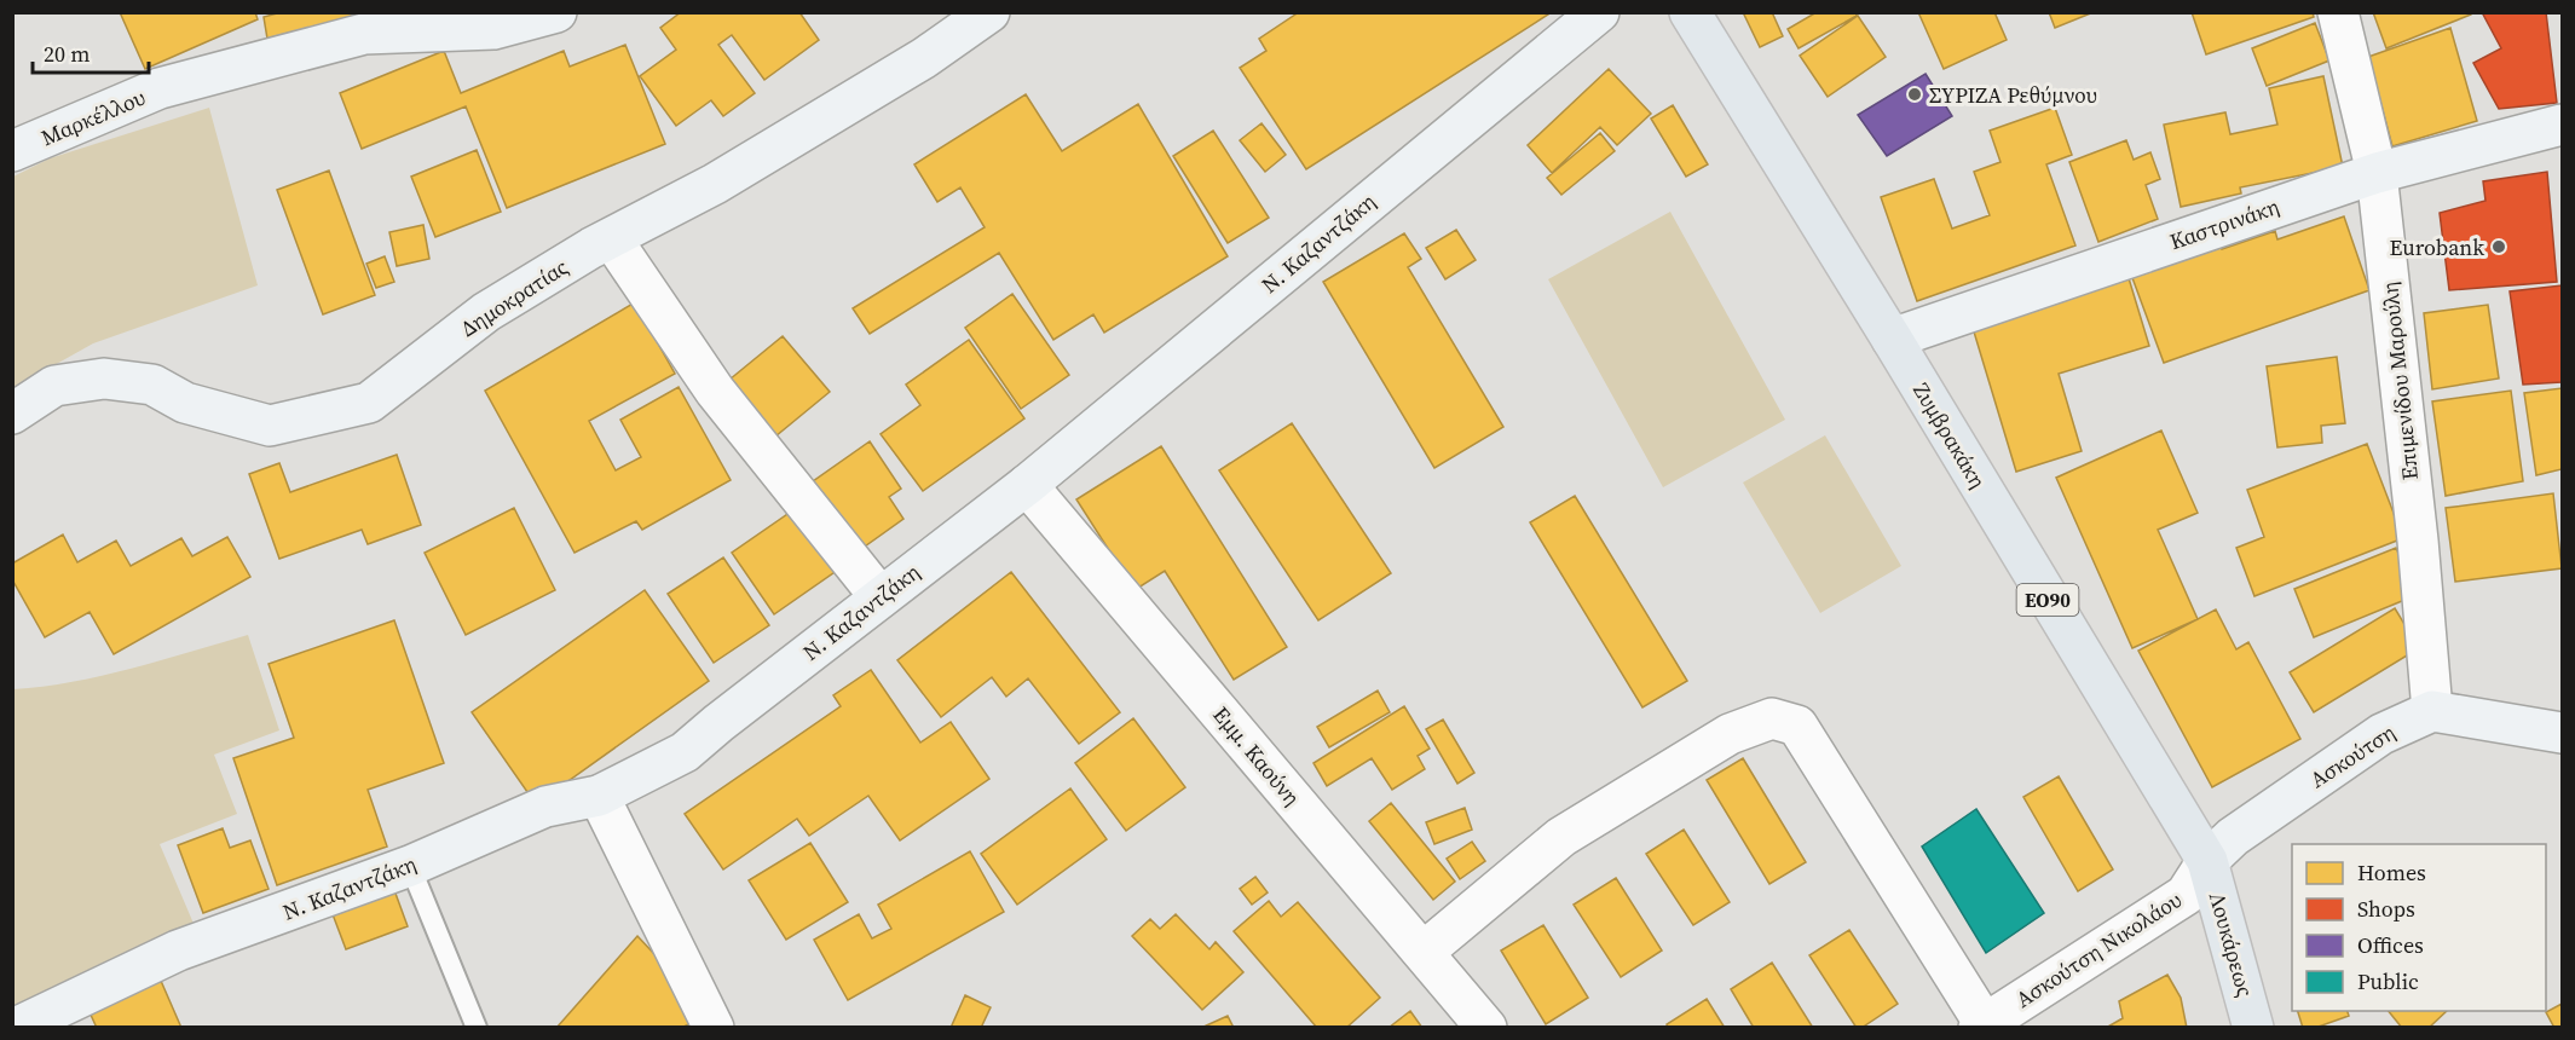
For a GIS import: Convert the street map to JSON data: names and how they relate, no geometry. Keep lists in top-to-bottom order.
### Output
{
  "streets": {
    "main road": ["Ζυμβρακάκη", "ΕΟ90", "Λουκάρεως"],
    "street": [
      "Μαρκέλλου",
      "Καστρινάκη",
      "Ν. Καζαντζάκη",
      "Δημοκρατίας",
      "Επιμενίδου Μαρούλη",
      "Εμμ. Καούνη",
      "Ασκούτση",
      "Ασκούτση Νικολάου"
    ]
  },
  "crossings": [
    ["Καστρινάκη", "Επιμενίδου Μαρούλη"],
    ["Καστρινάκη", "Ζυμβρακάκη"],
    ["Ν. Καζαντζάκη", "Εμμ. Καούνη"],
    ["Επιμενίδου Μαρούλη", "Ασκούτση"],
    ["Ζυμβρακάκη", "Ασκούτση"],
    ["Ζυμβρακάκη", "Λουκάρεως"],
    ["Ζυμβρακάκη", "Ασκούτση Νικολάου"],
    ["Ασκούτση", "Λουκάρεως"],
    ["Ασκούτση", "Ασκούτση Νικολάου"],
    ["Λουκάρεως", "Ασκούτση Νικολάου"]
  ],
  "places": ["ΣΥΡΙΖΑ Ρεθύμνου", "Eurobank"],
  "legend": [
    "Homes",
    "Shops",
    "Offices",
    "Public"
  ],
  "scale_bar": "20 m"
}
